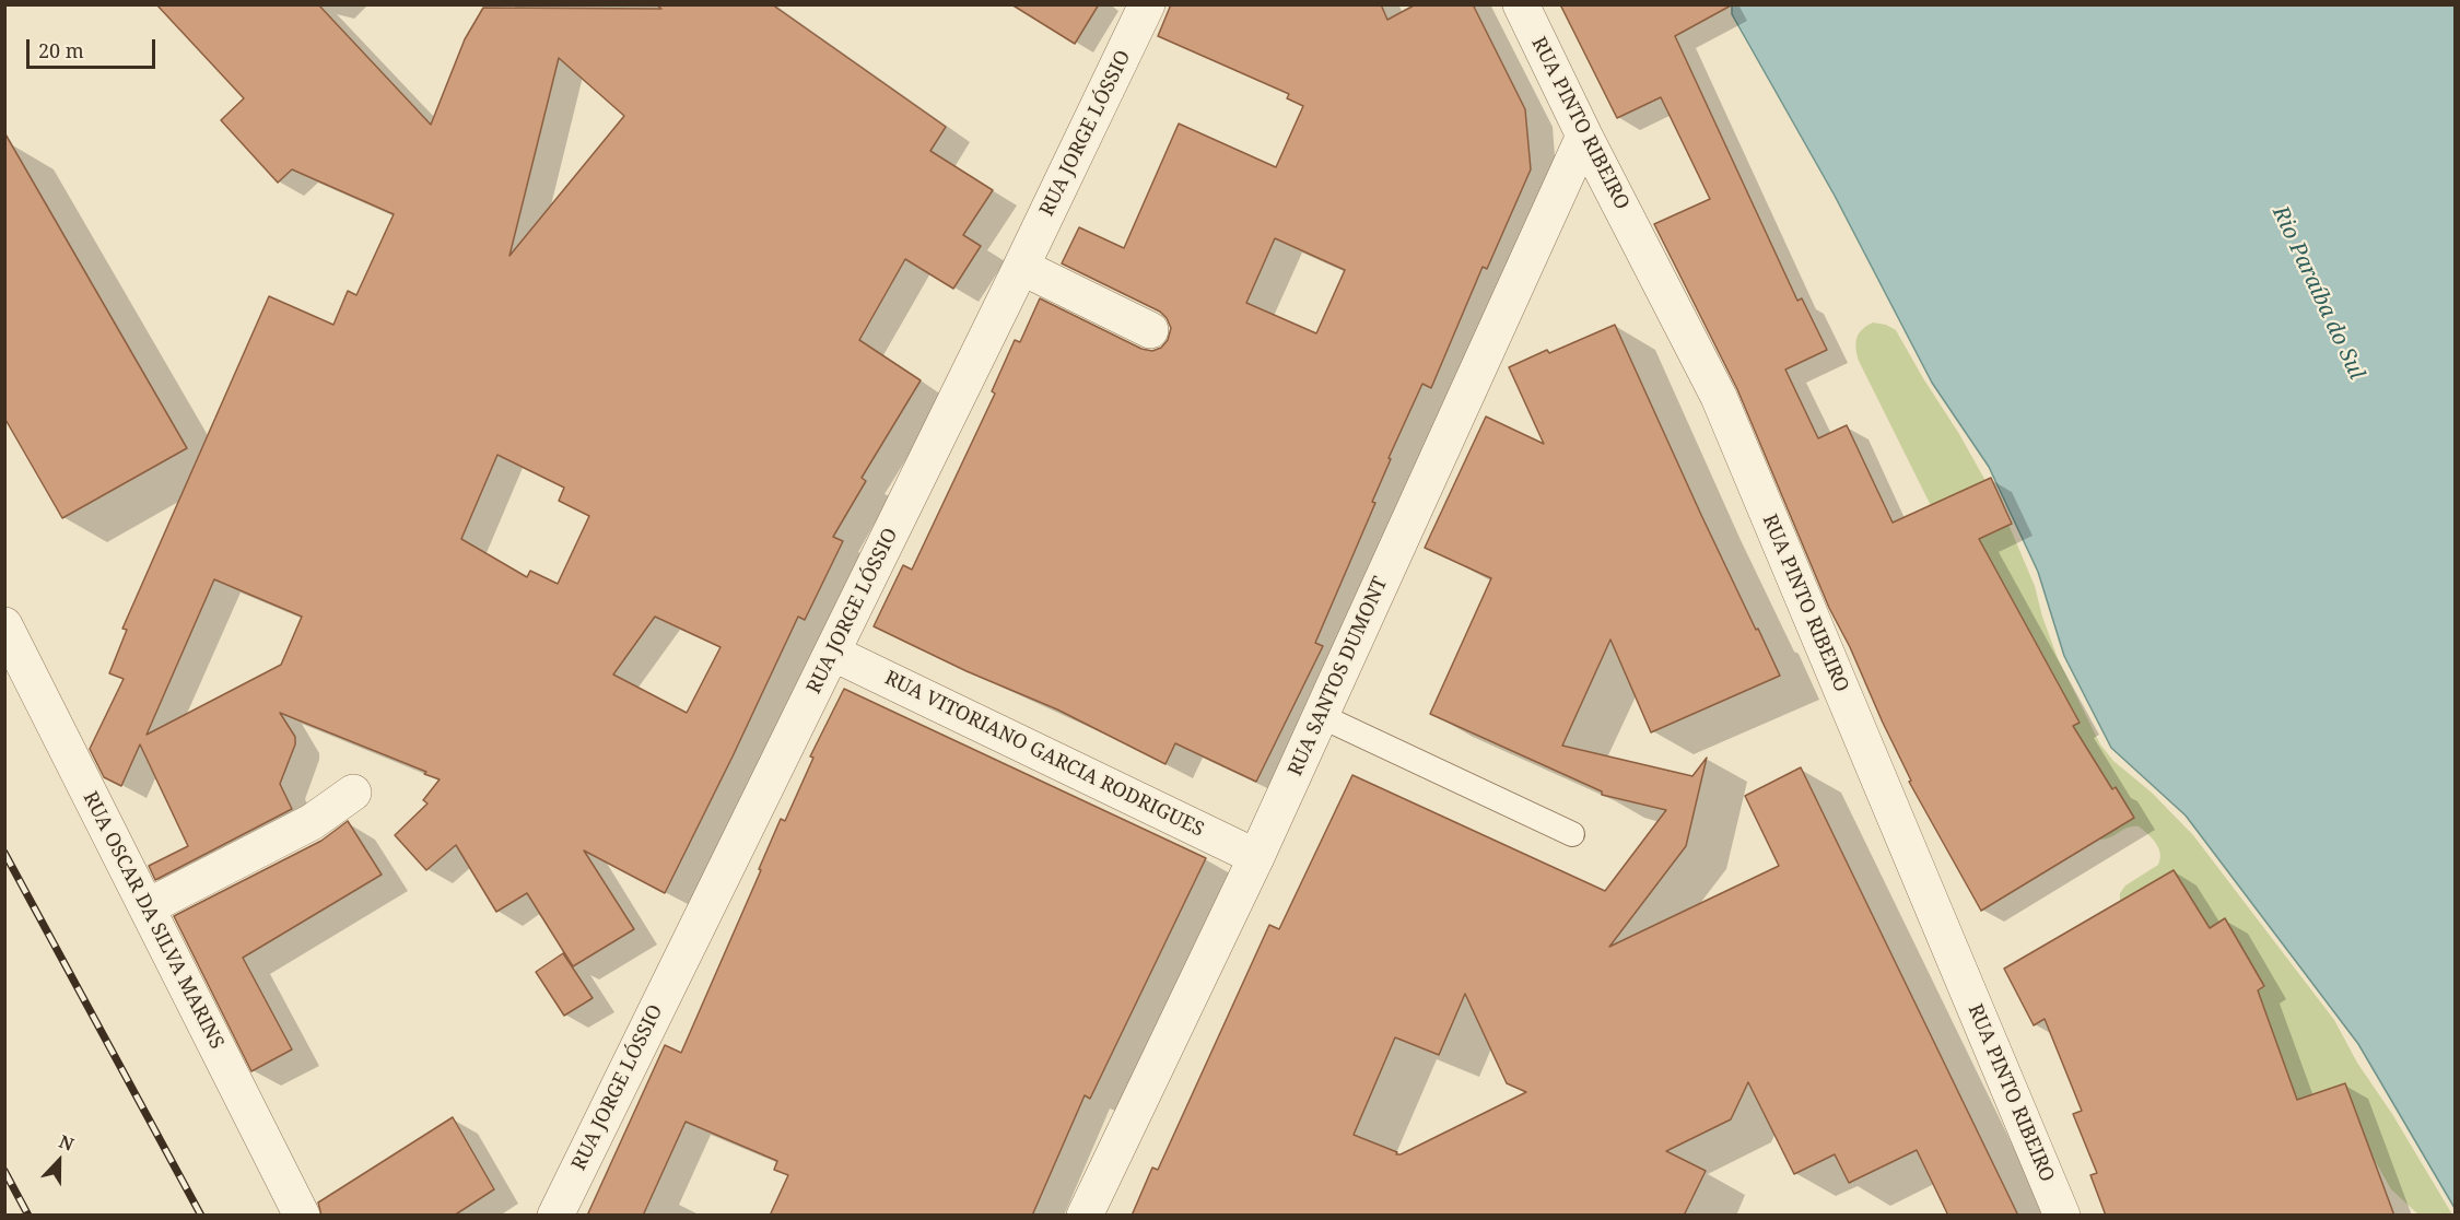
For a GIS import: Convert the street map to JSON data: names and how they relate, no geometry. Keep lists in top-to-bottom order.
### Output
{
  "streets": {
    "street": [
      "RUA PINTO RIBEIRO",
      "RUA JORGE LÓSSIO",
      "RUA SANTOS DUMONT",
      "RUA VITORIANO GARCIA RODRIGUES",
      "RUA OSCAR DA SILVA MARINS"
    ]
  },
  "crossings": [
    ["RUA PINTO RIBEIRO", "RUA SANTOS DUMONT"],
    ["RUA JORGE LÓSSIO", "RUA VITORIANO GARCIA RODRIGUES"],
    ["RUA SANTOS DUMONT", "RUA VITORIANO GARCIA RODRIGUES"]
  ],
  "water": ["Rio Paraíba do Sul"],
  "scale_bar": "20 m",
  "north": "top"
}
